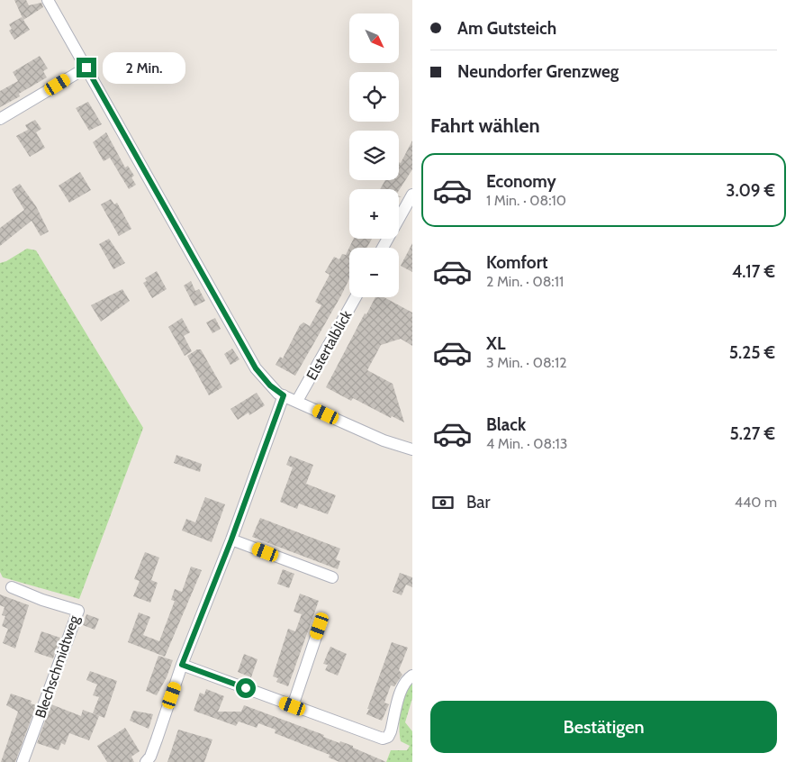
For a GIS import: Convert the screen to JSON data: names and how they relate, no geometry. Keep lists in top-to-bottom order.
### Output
{
  "streets": {
    "street": ["Elstertalblick", "Blechschmidtweg"]
  },
  "north": "bottom right",
  "page": {
    "banner": ["Am Gutsteich", "Neundorfer Grenzweg"],
    "map_buttons": ["+", "−"],
    "bubble": "2 Min.",
    "heading": "Fahrt wählen",
    "list": [
      {
        "name": "Economy",
        "note": "1 Min. · 08:10",
        "value": "3.09 €"
      },
      {
        "name": "Komfort",
        "note": "2 Min. · 08:11",
        "value": "4.17 €"
      },
      {
        "name": "XL",
        "note": "3 Min. · 08:12",
        "value": "5.25 €"
      },
      {
        "name": "Black",
        "note": "4 Min. · 08:13",
        "value": "5.27 €"
      }
    ],
    "pay": ["Bar", "440 m"],
    "buttons": "Bestätigen"
  }
}
